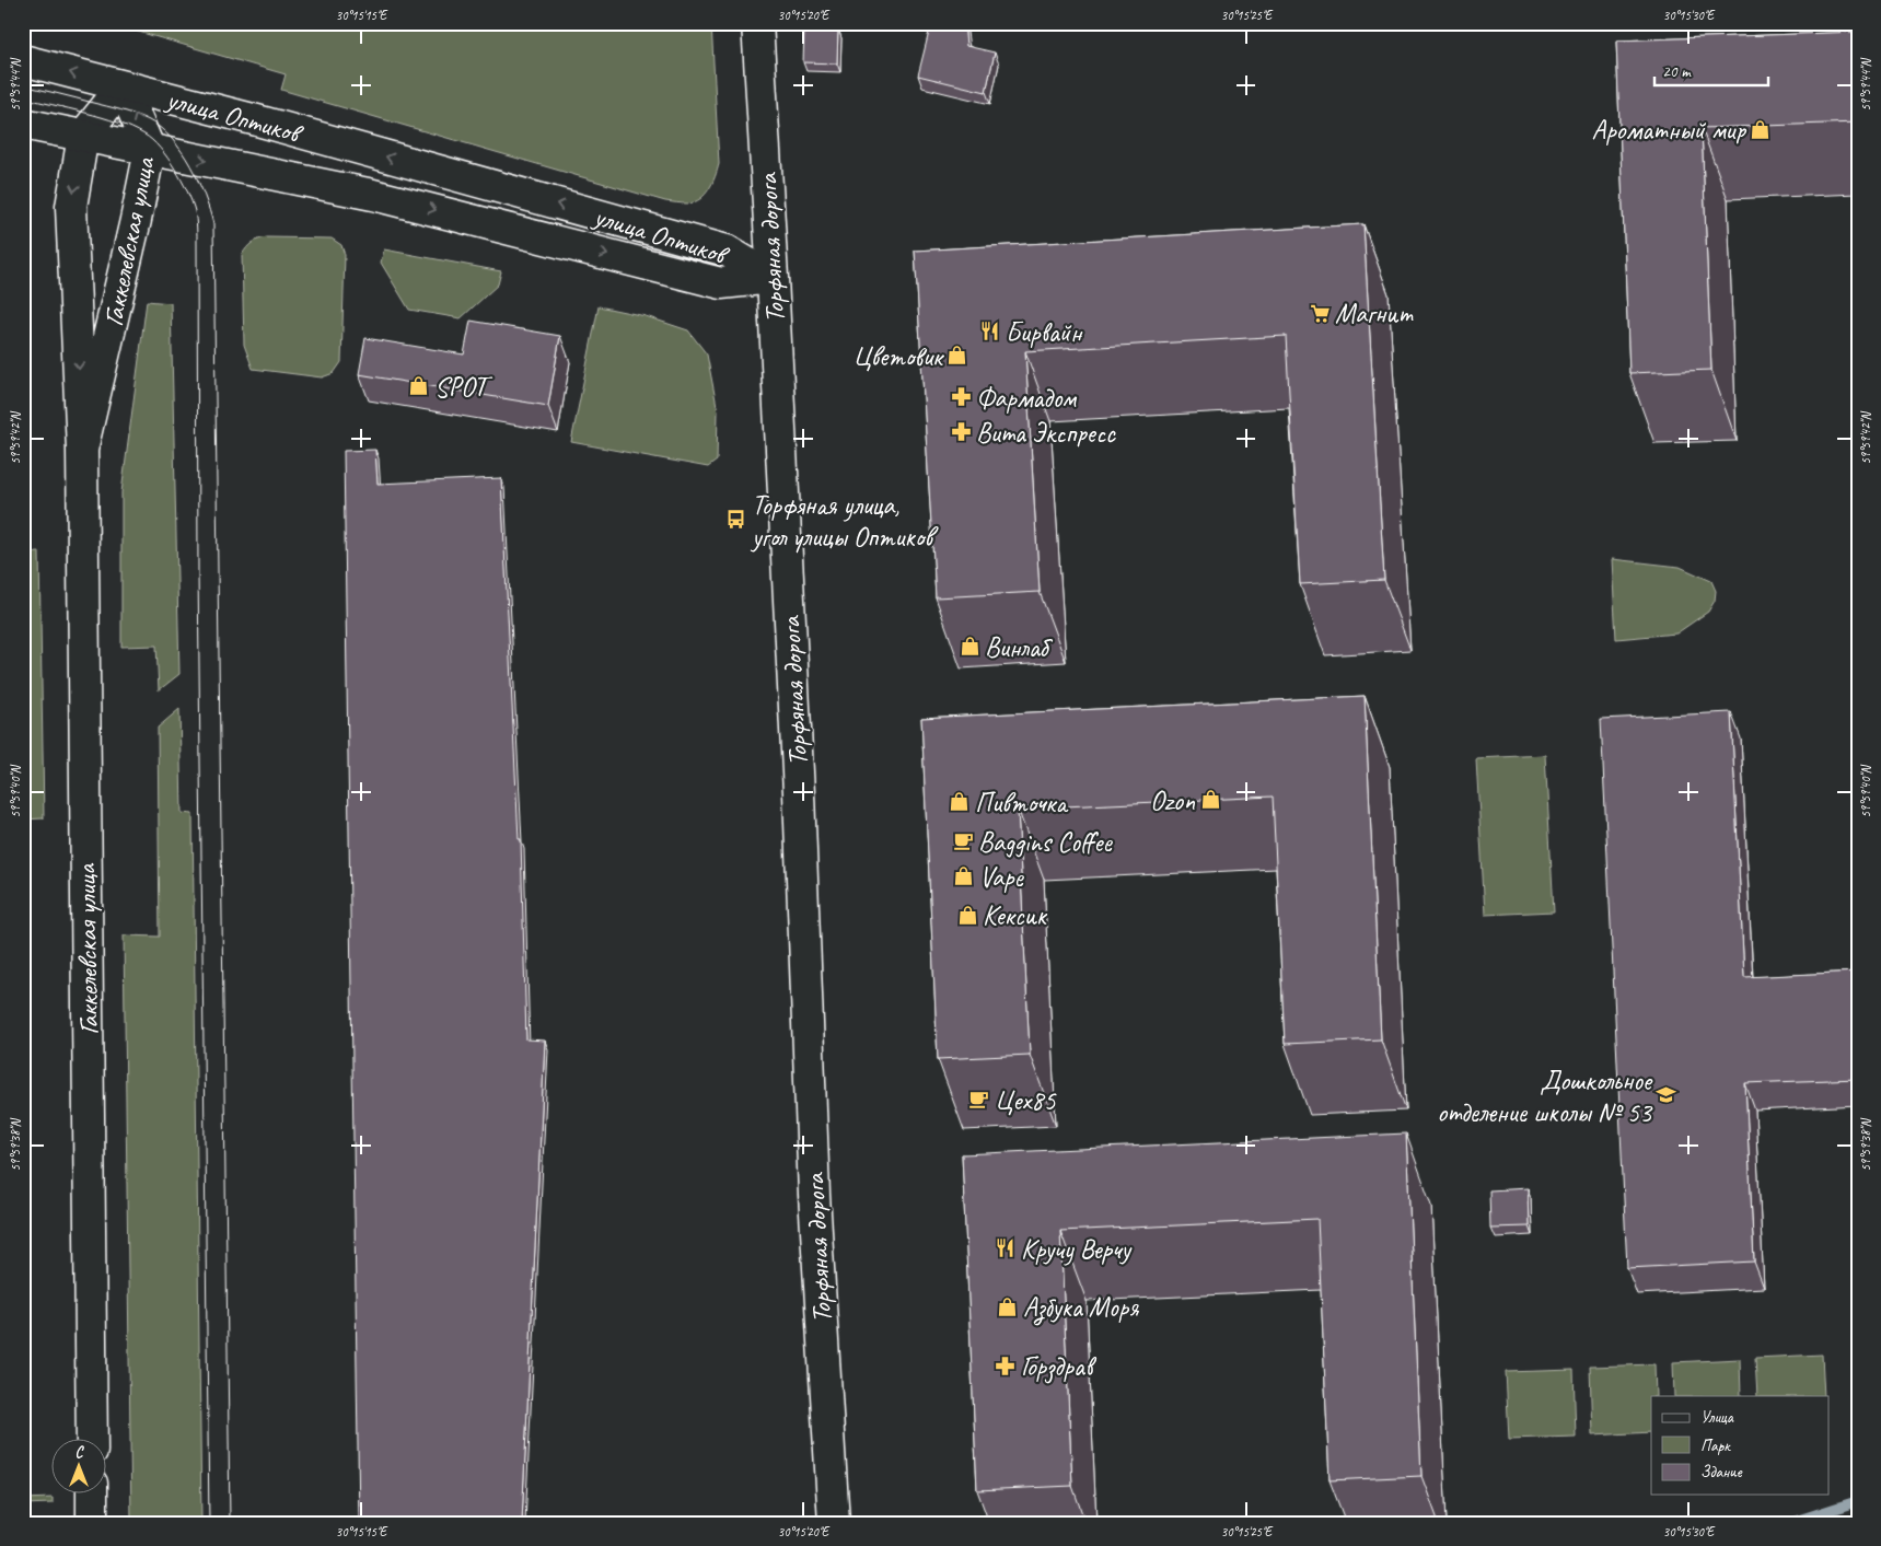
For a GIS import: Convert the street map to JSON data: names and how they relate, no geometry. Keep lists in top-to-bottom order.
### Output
{
  "streets": {
    "main road": ["улица Оптиков", "Гаккелевская улица", "Торфяная дорога"]
  },
  "crossings": [
    ["улица Оптиков", "Гаккелевская улица"],
    ["улица Оптиков", "Торфяная дорога"]
  ],
  "places": {
    "shop": [
      "Ароматный мир",
      "Цветовик",
      "SPOT",
      "Винлаб",
      "Ozon",
      "Пивточка",
      "Vape",
      "Кексик",
      "Азбука Моря"
    ],
    "supermarket": ["Магнит"],
    "restaurant": ["Бирвайн", "Кручу Верчу"],
    "pharmacy": ["Фармадом", "Вита Экспресс", "Горздрав"],
    "bus stop": ["Торфяная улица, угол улицы Оптиков"],
    "cafe": ["Baggins Coffee", "Цех85"],
    "school or university": ["Дошкольное отделение школы № 53"]
  },
  "legend": ["Улица", "Парк", "Здание"],
  "scale_bar": "20 m",
  "north": "top",
  "coordinates": [
    "30°15'15\"E",
    "30°15'20\"E",
    "30°15'25\"E",
    "30°15'30\"E",
    "59°59'44\"N",
    "59°59'42\"N",
    "59°59'40\"N",
    "59°59'38\"N"
  ]
}
